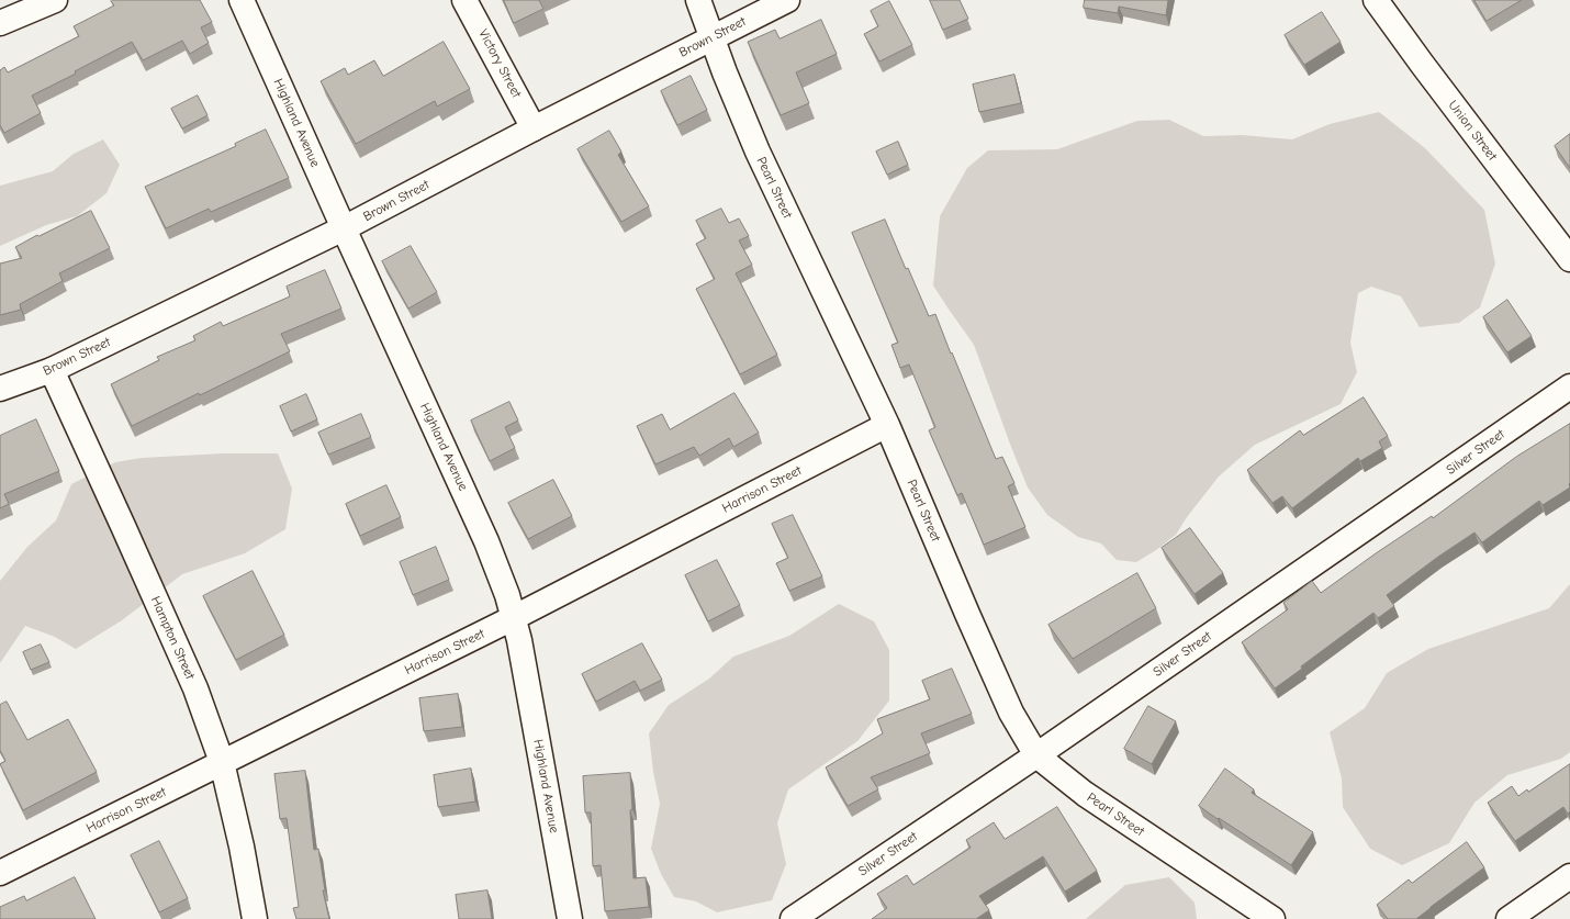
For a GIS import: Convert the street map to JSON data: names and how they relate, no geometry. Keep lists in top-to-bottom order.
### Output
{
  "streets": {
    "street": [
      "Brown Street",
      "Victory Street",
      "Highland Avenue",
      "Union Street",
      "Pearl Street",
      "Silver Street",
      "Harrison Street",
      "Hampton Street"
    ]
  },
  "crossings": [
    ["Brown Street", "Victory Street"],
    ["Brown Street", "Highland Avenue"],
    ["Brown Street", "Pearl Street"],
    ["Brown Street", "Hampton Street"],
    ["Highland Avenue", "Harrison Street"],
    ["Pearl Street", "Silver Street"],
    ["Pearl Street", "Harrison Street"],
    ["Harrison Street", "Hampton Street"]
  ]
}
